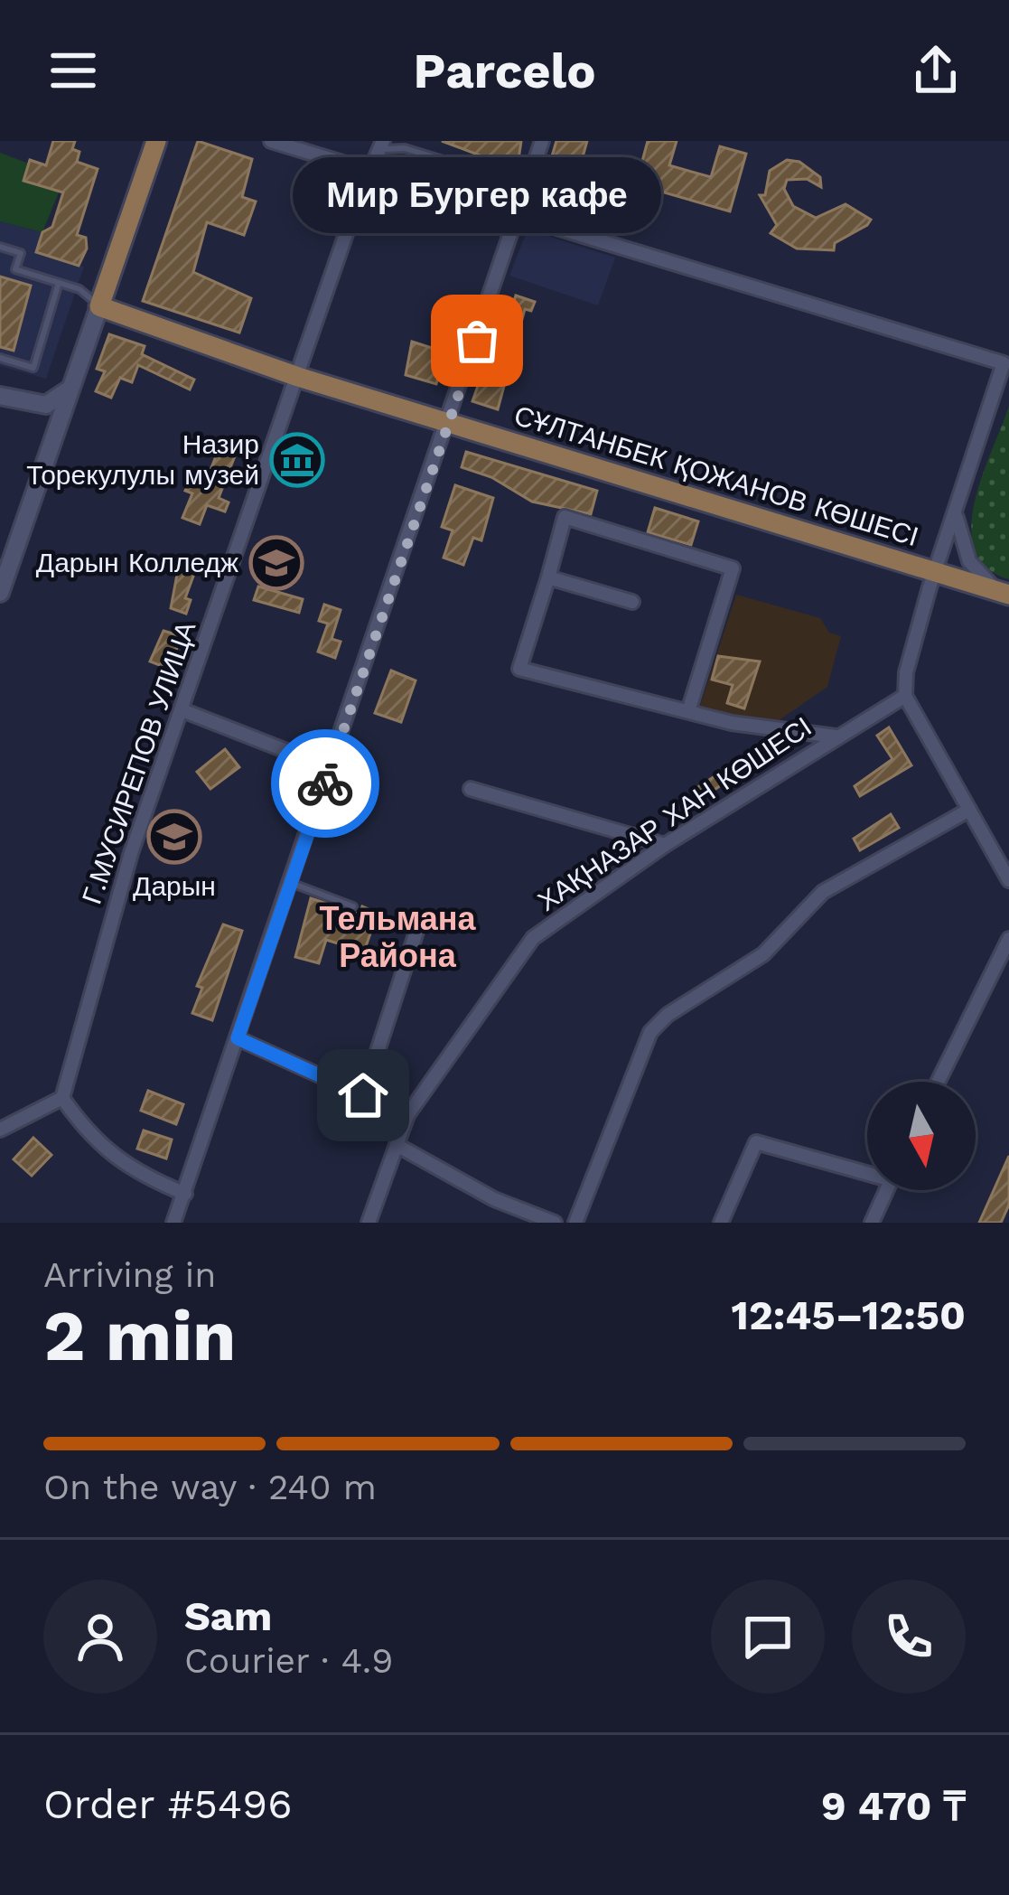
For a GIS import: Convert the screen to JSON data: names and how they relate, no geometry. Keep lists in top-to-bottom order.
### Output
{
  "streets": {
    "main road": ["СҰЛТАНБЕК ҚОЖАНОВ КӨШЕСІ"],
    "street": ["Г.МУСИРЕПОВ УЛИЦА", "ХАҚНАЗАР ХАН КӨШЕСІ"]
  },
  "crossings": [
    ["СҰЛТАНБЕК ҚОЖАНОВ КӨШЕСІ", "Г.МУСИРЕПОВ УЛИЦА"]
  ],
  "districts": ["Тельмана Района"],
  "places": {
    "other": ["Мир Бургер кафе"],
    "museum": ["Назир Торекулулы музей"],
    "school or university": ["Дарын Колледж", "Дарын"]
  },
  "north": "bottom",
  "page": {
    "header": "Parcelo",
    "bubble": "Мир Бургер кафе",
    "heading": ["2 min", "Arriving in", "12:45–12:50"],
    "panel": [
      "Sam",
      "Courier · 4.9",
      "Order #5496",
      "9 470 ₸"
    ],
    "bar": "On the way · 240 m"
  }
}
